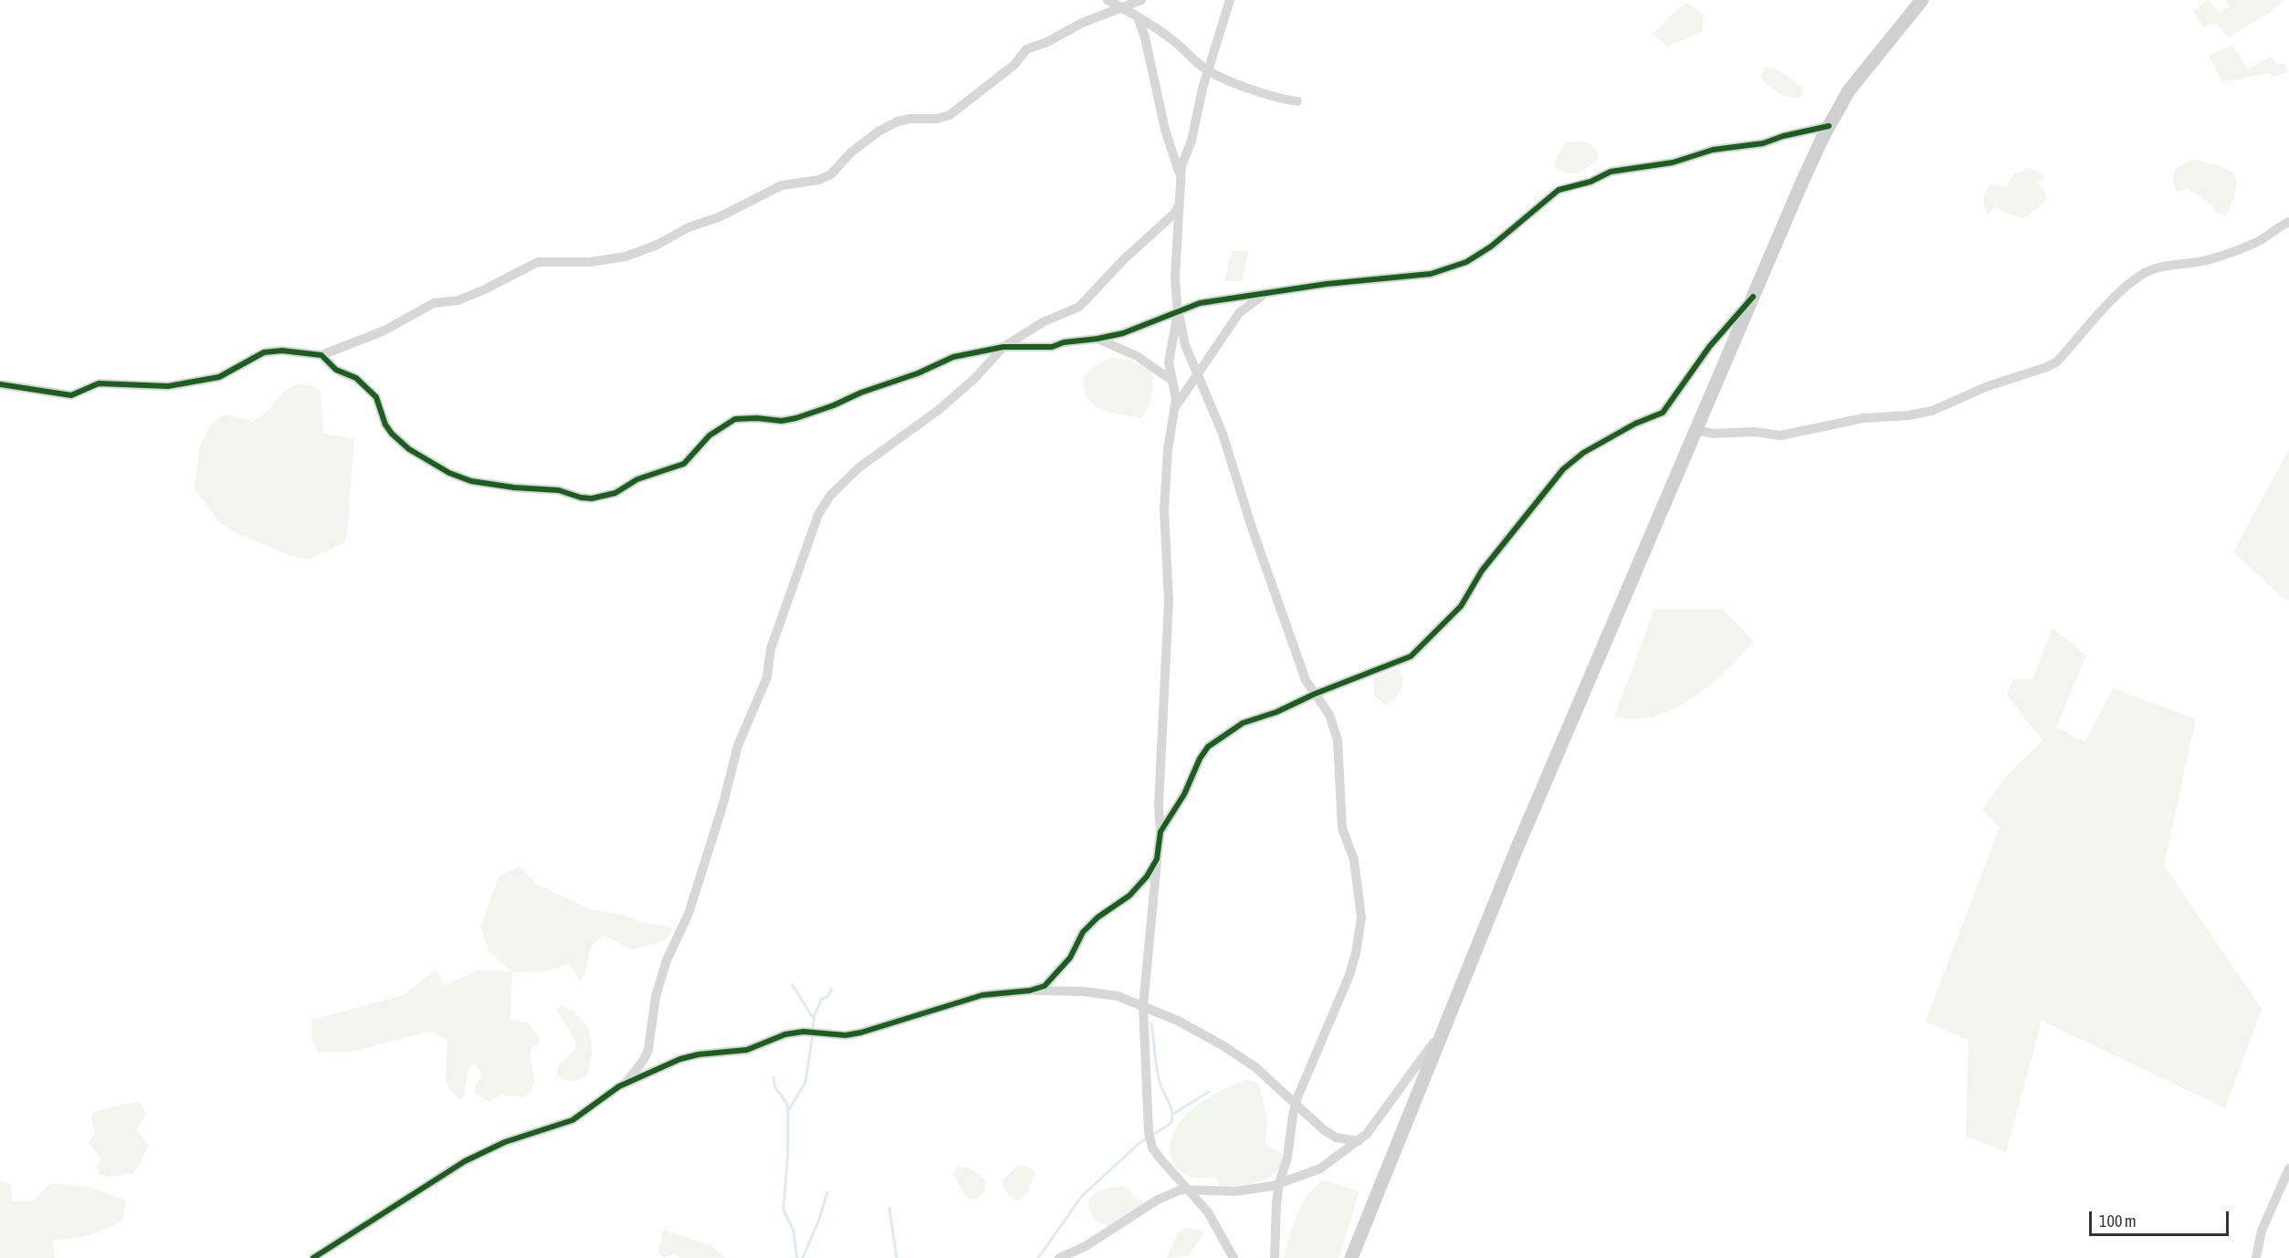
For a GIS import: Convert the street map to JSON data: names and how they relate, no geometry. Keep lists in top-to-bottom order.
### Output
{
  "scale_bar": "100 m"
}
